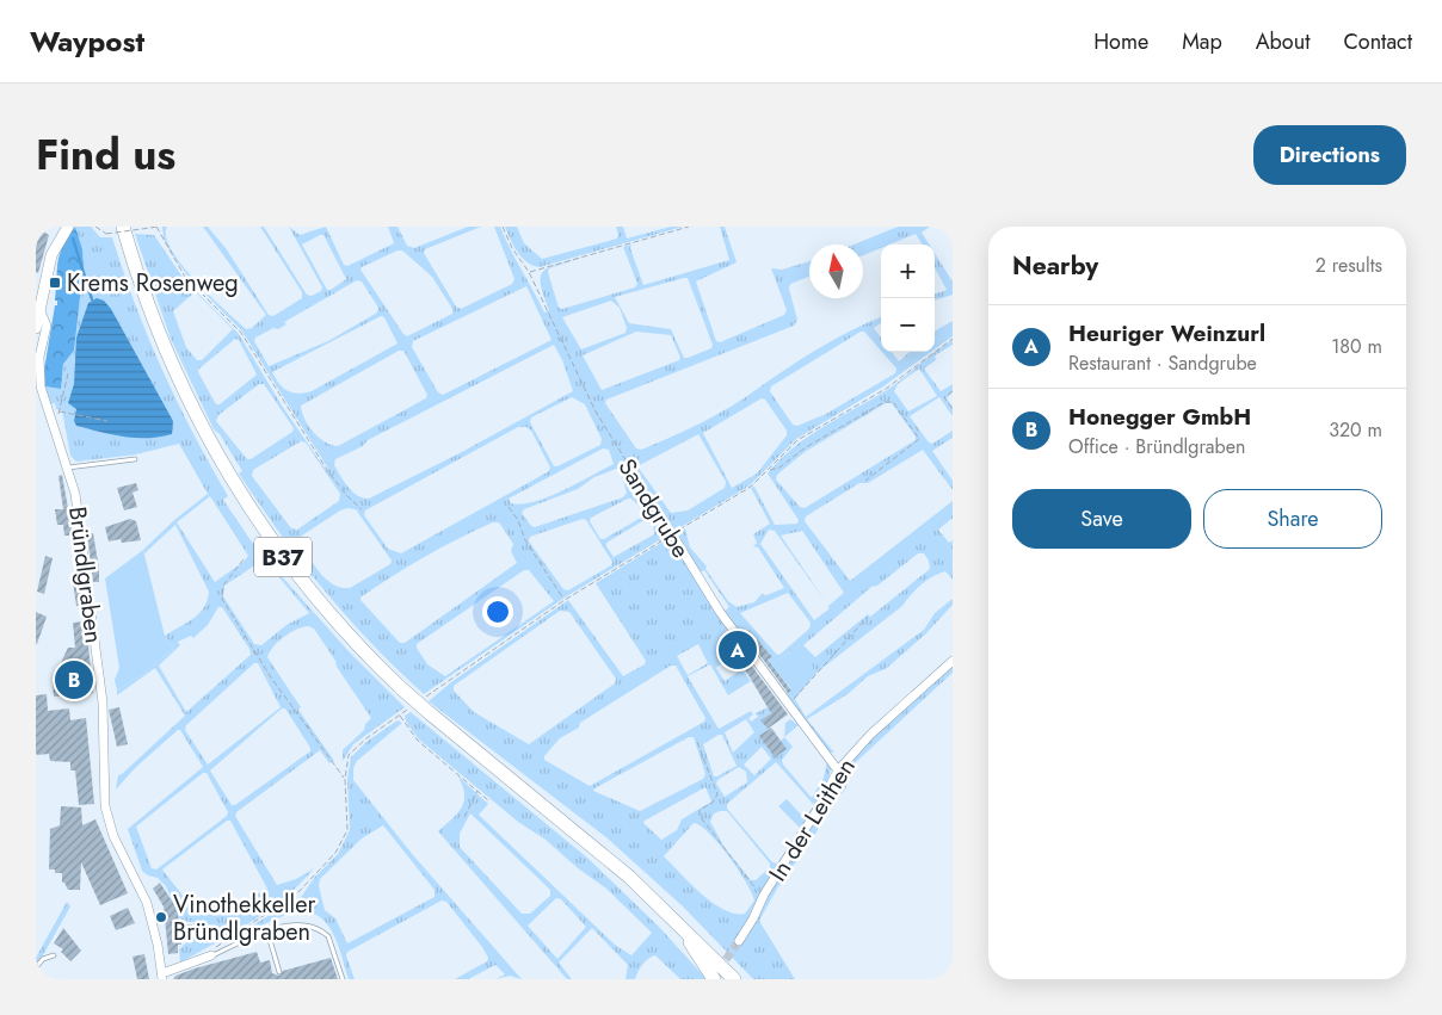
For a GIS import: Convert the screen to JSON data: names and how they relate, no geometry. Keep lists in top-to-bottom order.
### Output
{
  "streets": {
    "main road": ["B37"],
    "street": ["Sandgrube", "Bründlgraben", "In der Leithen"]
  },
  "crossings": [
    ["Sandgrube", "In der Leithen"]
  ],
  "places": {
    "transit": ["Krems Rosenweg"],
    "other": ["Vinothekkeller Bründlgraben"]
  },
  "north": "top",
  "page": {
    "header": "Waypost",
    "nav": [
      "Home",
      "Map",
      "About",
      "Contact"
    ],
    "title": "Find us",
    "buttons": [
      "Directions",
      ["Save", "Share"]
    ],
    "heading": ["Nearby", "2 results"],
    "map_buttons": ["+", "−"],
    "list": [
      {
        "mark": "A",
        "name": "Heuriger Weinzurl",
        "note": "Restaurant · Sandgrube",
        "value": "180 m"
      },
      {
        "mark": "B",
        "name": "Honegger GmbH",
        "note": "Office · Bründlgraben",
        "value": "320 m"
      }
    ],
    "pins": ["A", "B"]
  }
}
